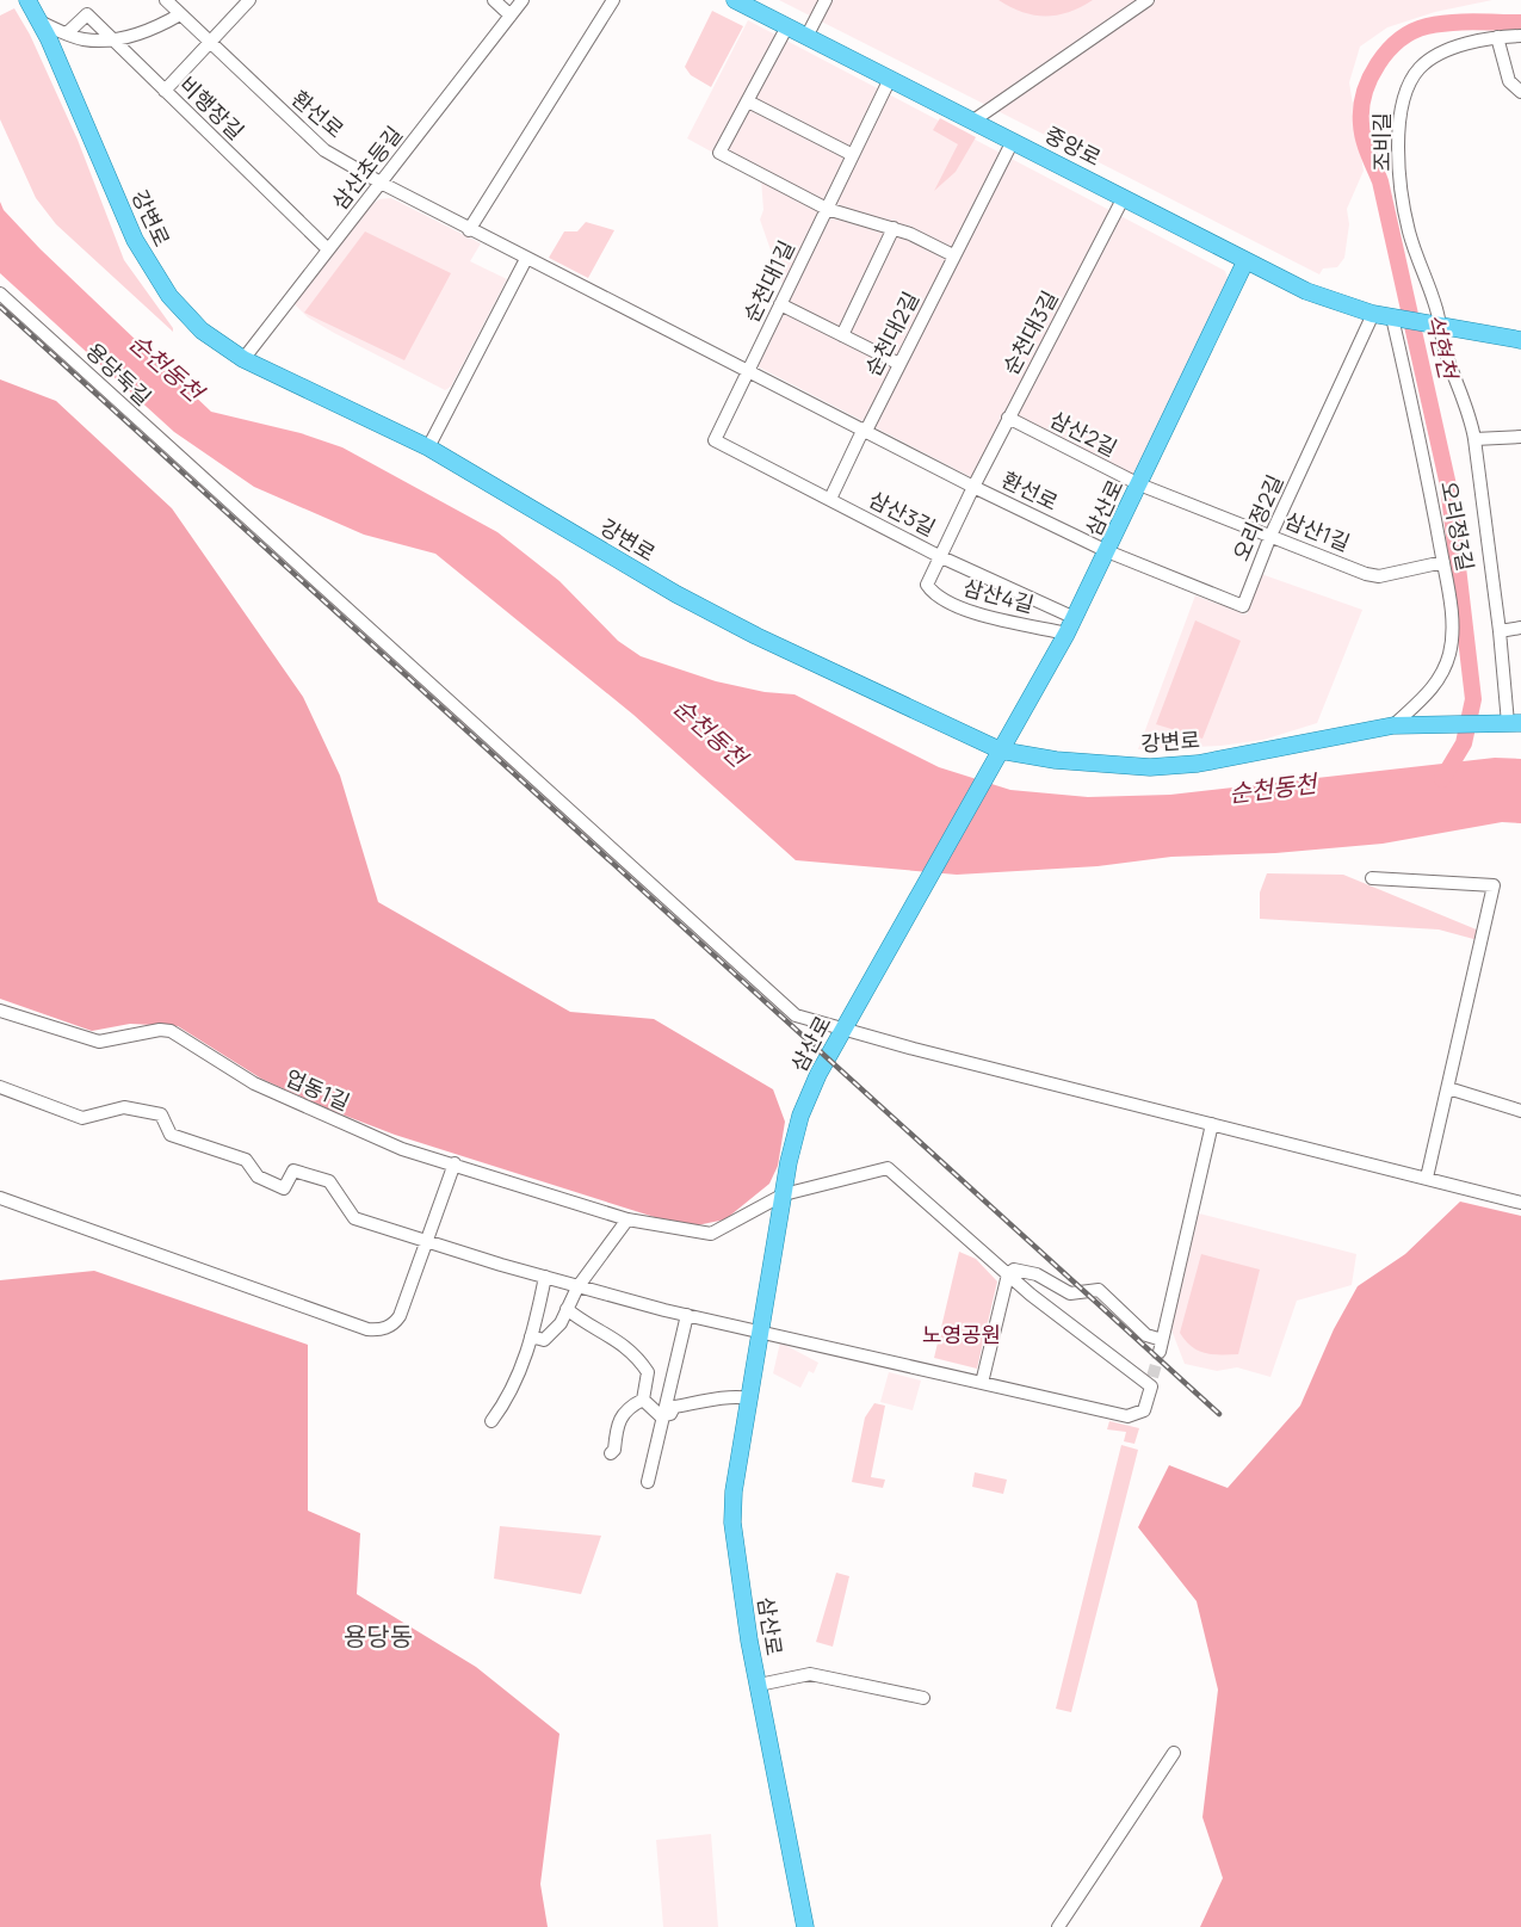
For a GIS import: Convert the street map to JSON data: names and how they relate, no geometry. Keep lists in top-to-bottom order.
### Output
{
  "streets": {
    "main road": ["중앙로", "강변로", "삼산로"],
    "street": [
      "비행장길",
      "환선로",
      "조비길",
      "삼산초등길",
      "순천대1길",
      "순천대3길",
      "순천대2길",
      "용당둑길",
      "삼산2길",
      "삼산3길",
      "오리정2길",
      "오리정3길",
      "삼산1길",
      "삼산4길",
      "업동1길"
    ]
  },
  "crossings": [
    ["비행장길", "삼산초등길"],
    ["환선로", "삼산초등길"],
    ["환선로", "순천대1길"],
    ["환선로", "순천대3길"],
    ["환선로", "순천대2길"],
    ["환선로", "삼산로"],
    ["환선로", "삼산3길"],
    ["환선로", "오리정2길"],
    ["환선로", "삼산4길"],
    ["조비길", "중앙로"],
    ["조비길", "강변로"],
    ["중앙로", "순천대1길"],
    ["중앙로", "순천대3길"],
    ["중앙로", "순천대2길"],
    ["중앙로", "삼산로"],
    ["중앙로", "오리정2길"],
    ["중앙로", "오리정3길"],
    ["삼산초등길", "강변로"],
    ["강변로", "삼산로"],
    ["강변로", "오리정3길"],
    ["순천대1길", "삼산3길"],
    ["순천대3길", "삼산2길"],
    ["용당둑길", "삼산로"],
    ["삼산2길", "삼산로"],
    ["삼산2길", "삼산1길"],
    ["삼산로", "삼산3길"],
    ["삼산로", "오리정2길"],
    ["삼산로", "삼산1길"],
    ["삼산로", "삼산4길"],
    ["삼산로", "업동1길"],
    ["삼산3길", "삼산4길"],
    ["오리정2길", "삼산1길"],
    ["오리정3길", "삼산1길"]
  ],
  "districts": ["용당동"],
  "water": ["석현천", "순천동천"],
  "parks": ["노영공원"]
}
